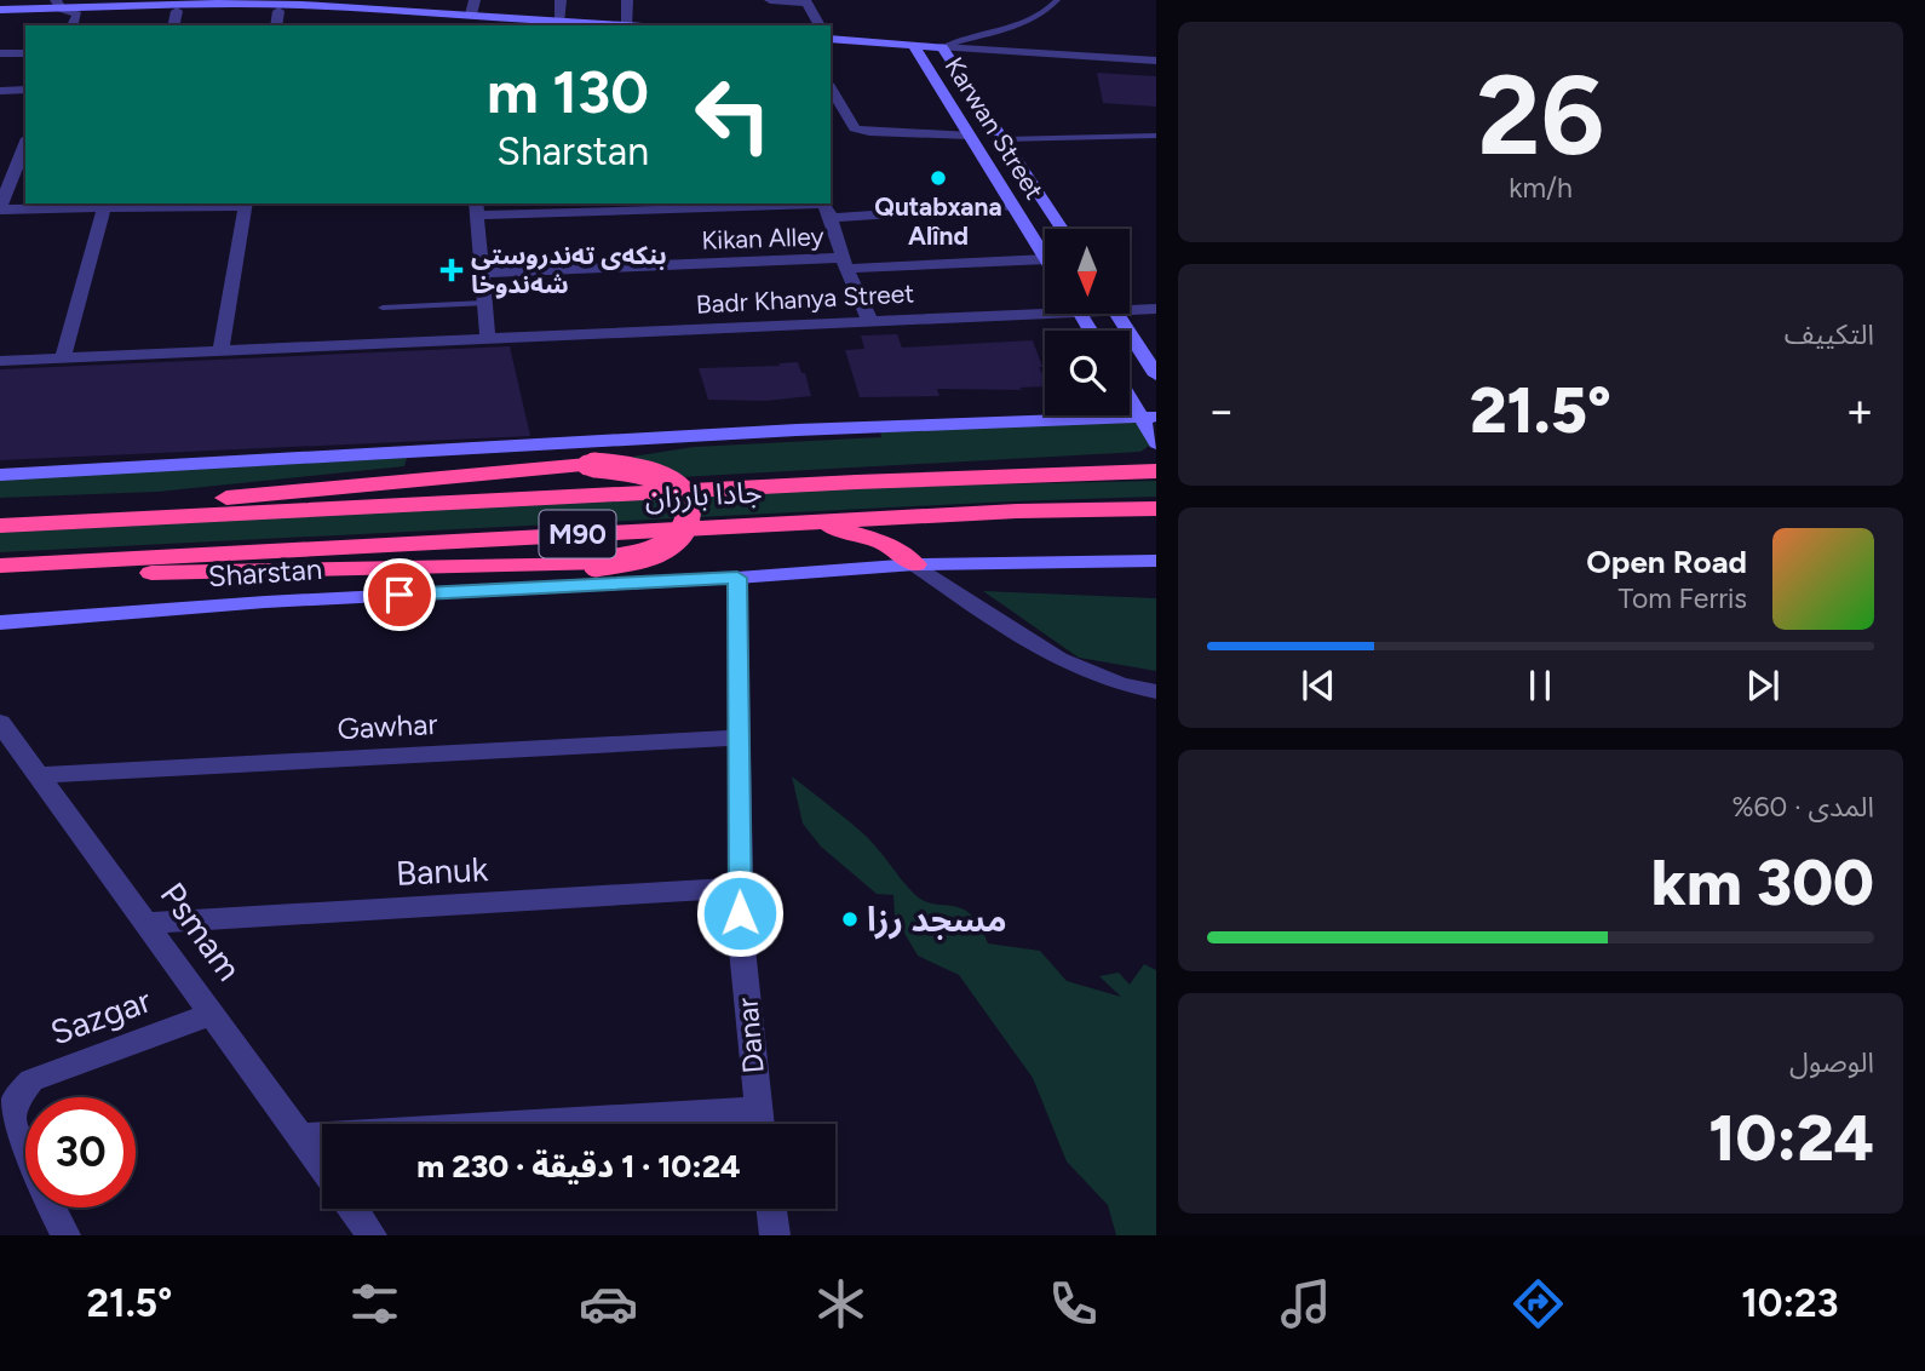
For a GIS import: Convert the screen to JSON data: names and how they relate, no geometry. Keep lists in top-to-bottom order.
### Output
{
  "streets": {
    "highway": ["جادا بارزان", "M90"],
    "main road": ["Karwan Street", "Sharstan"],
    "street": [
      "Kikan Alley",
      "Badr Khanya Street",
      "Gawhar",
      "Banuk",
      "Psmam",
      "Sazgar",
      "Danar"
    ]
  },
  "crossings": [
    ["Sharstan", "Danar"],
    ["Gawhar", "Psmam"],
    ["Gawhar", "Danar"],
    ["Banuk", "Psmam"],
    ["Banuk", "Danar"],
    ["Psmam", "Sazgar"]
  ],
  "places": {
    "other": ["Qutabxana Alînd", "مسجد رزا"],
    "health": ["بنکەی تەندروستی شەندوخا"]
  },
  "north": "bottom",
  "page": {
    "tile": [
      ["26", "km/h"],
      "التكييف",
      ["المدى · 60%", "300 km"],
      ["الوصول", "10:24"]
    ],
    "turn": ["130 m", "Sharstan"],
    "heat": ["−", "21.5°", "+"],
    "song": ["Open Road", "Tom Ferris"],
    "limit": "30",
    "trip": "10:24 · 1 دقيقة · 230 m",
    "tabs": ["10:23", "21.5°"]
  }
}
